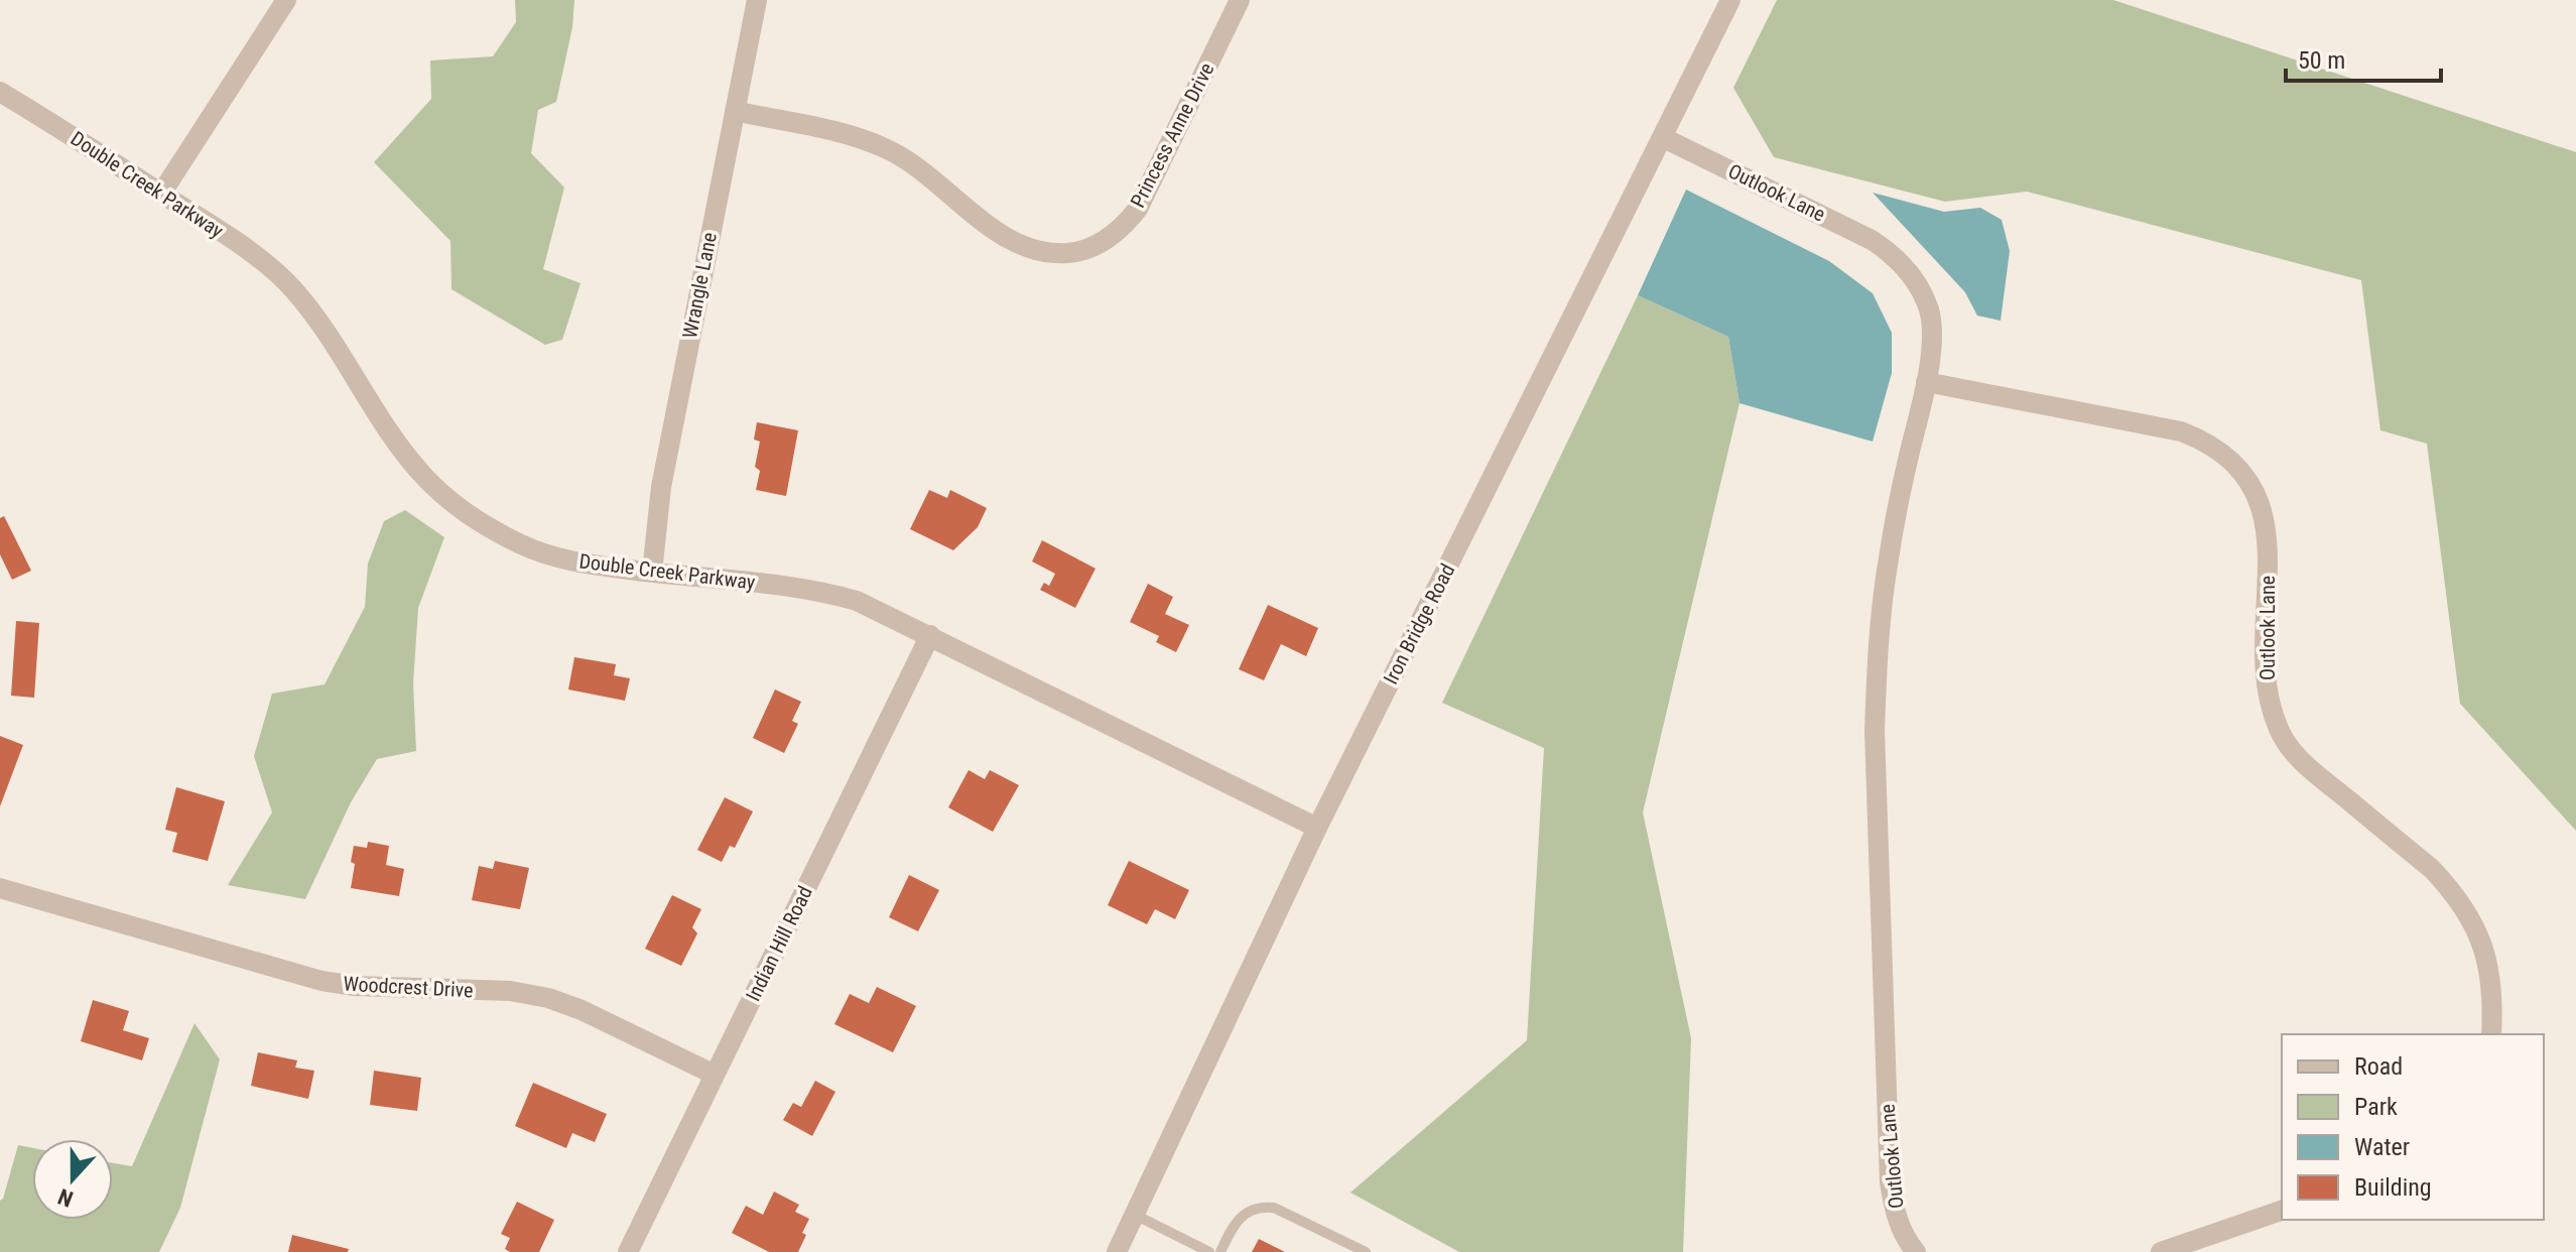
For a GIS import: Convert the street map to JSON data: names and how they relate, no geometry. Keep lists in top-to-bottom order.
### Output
{
  "streets": {
    "street": [
      "Princess Anne Drive",
      "Double Creek Parkway",
      "Outlook Lane",
      "Wrangle Lane",
      "Iron Bridge Road",
      "Indian Hill Road",
      "Woodcrest Drive"
    ]
  },
  "crossings": [
    ["Princess Anne Drive", "Wrangle Lane"],
    ["Double Creek Parkway", "Wrangle Lane"],
    ["Double Creek Parkway", "Iron Bridge Road"],
    ["Double Creek Parkway", "Indian Hill Road"],
    ["Outlook Lane", "Iron Bridge Road"],
    ["Indian Hill Road", "Woodcrest Drive"]
  ],
  "legend": [
    "Road",
    "Park",
    "Water",
    "Building"
  ],
  "scale_bar": "50 m",
  "north": "bottom"
}
